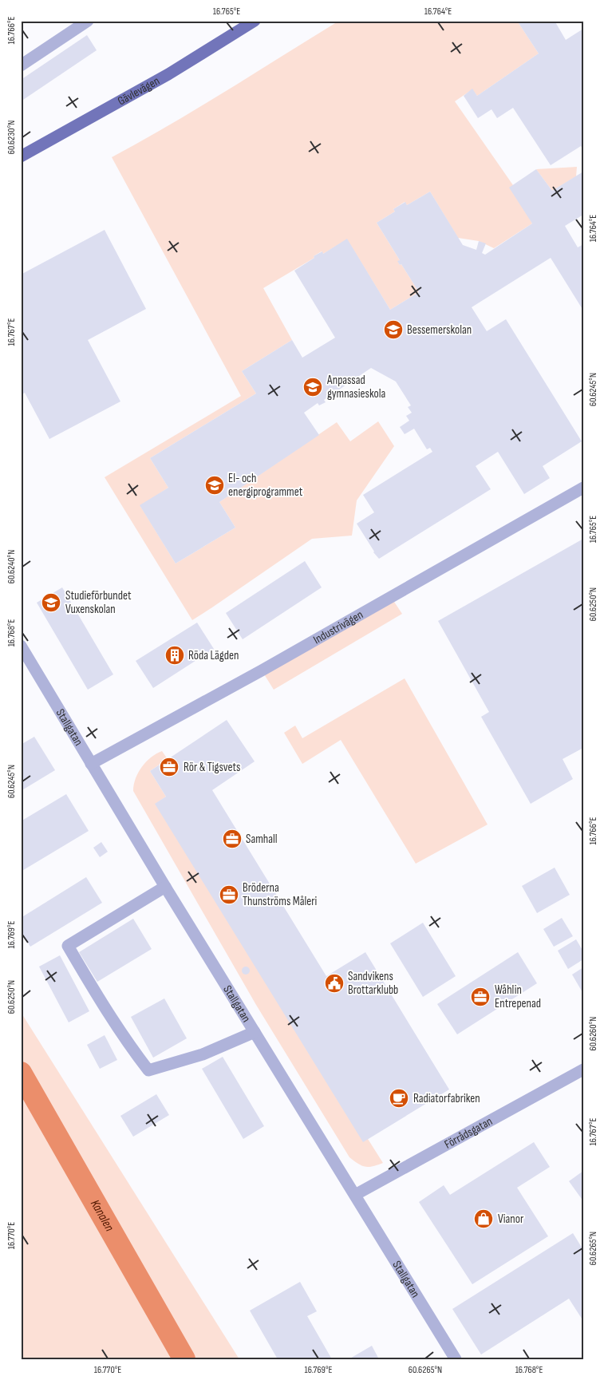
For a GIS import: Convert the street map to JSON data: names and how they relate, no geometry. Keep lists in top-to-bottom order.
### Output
{
  "streets": {
    "main road": ["Gävlevägen"],
    "street": ["Industrivägen", "Stallgatan", "Förrådsgatan"]
  },
  "crossings": [
    ["Industrivägen", "Stallgatan"],
    ["Stallgatan", "Förrådsgatan"]
  ],
  "water": ["Kanalen"],
  "places": {
    "school or university": [
      "Bessemerskolan",
      "Anpassad gymnasieskola",
      "El- och energiprogrammet",
      "Studieförbundet Vuxenskolan"
    ],
    "building": ["Röda Lägden"],
    "office": [
      "Rör & Tigsvets",
      "Samhall",
      "Bröderna Thunströms Måleri",
      "Wåhlin Entrepenad"
    ],
    "public building": ["Sandvikens Brottarklubb"],
    "cafe": ["Radiatorfabriken"],
    "shop": ["Vianor"]
  },
  "coordinates": [
    "16.765°E",
    "16.764°E",
    "16.766°E",
    "60.6230°N",
    "16.767°E",
    "60.6245°N",
    "60.6240°N",
    "60.6250°N",
    "16.768°E",
    "16.769°E",
    "60.6260°N",
    "16.770°E",
    "60.6265°N"
  ]
}
